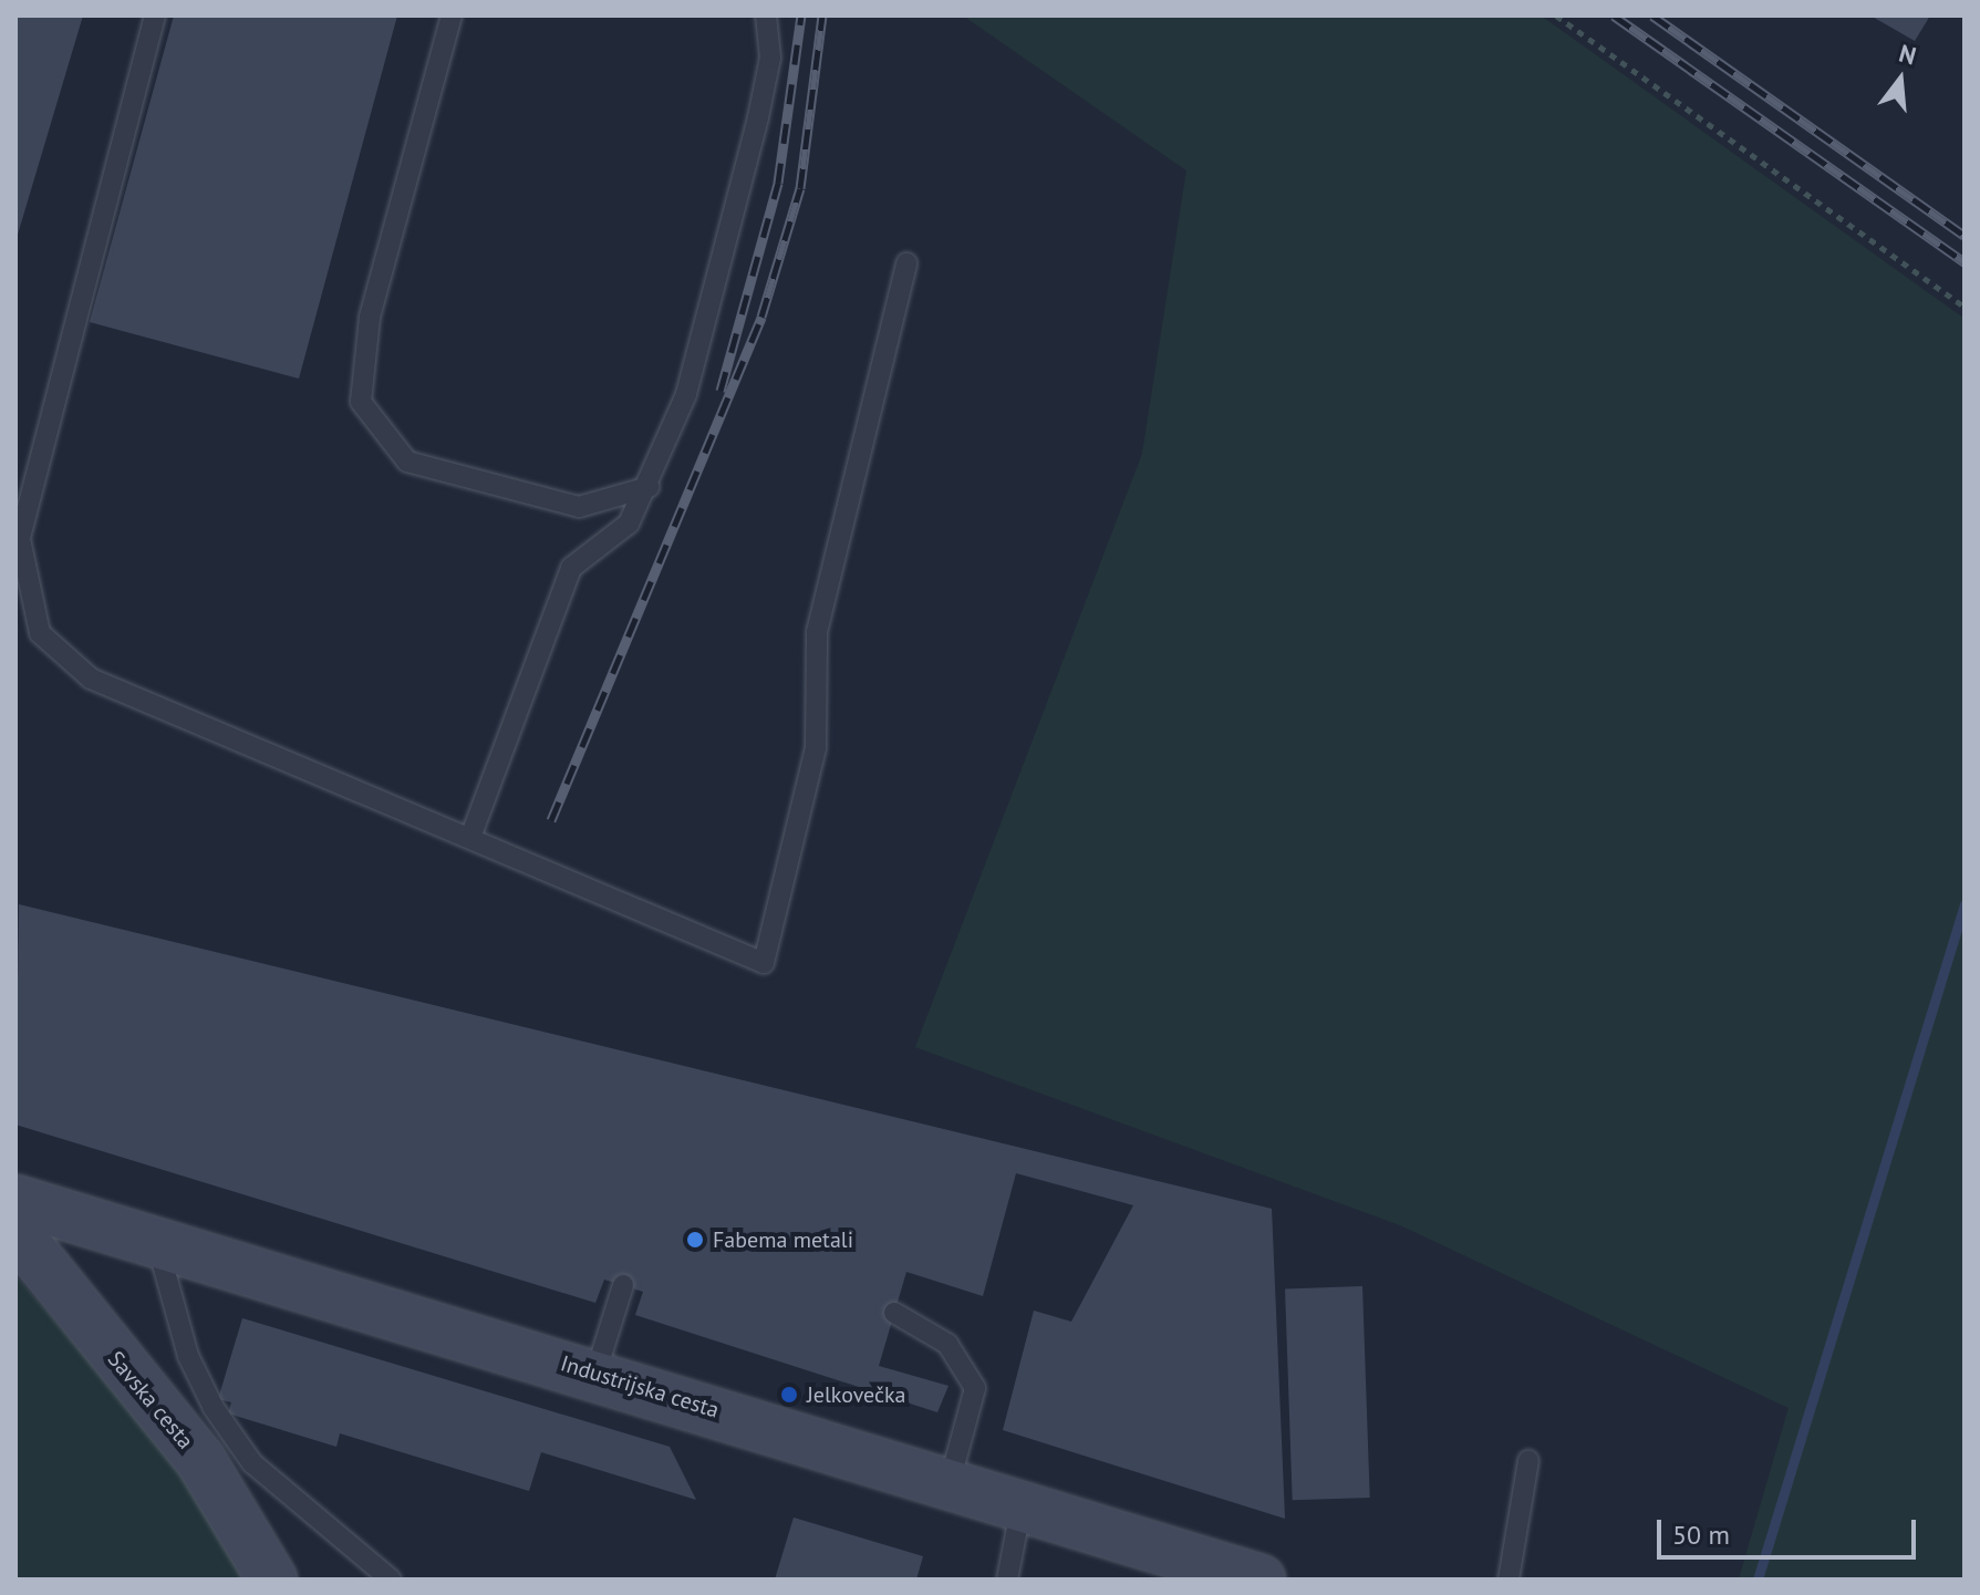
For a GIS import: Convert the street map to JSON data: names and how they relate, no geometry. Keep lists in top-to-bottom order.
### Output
{
  "streets": {
    "street": ["Industrijska cesta", "Savska cesta"]
  },
  "places": ["Fabema metali", "Jelkovečka"],
  "scale_bar": "50 m",
  "north": "top"
}
